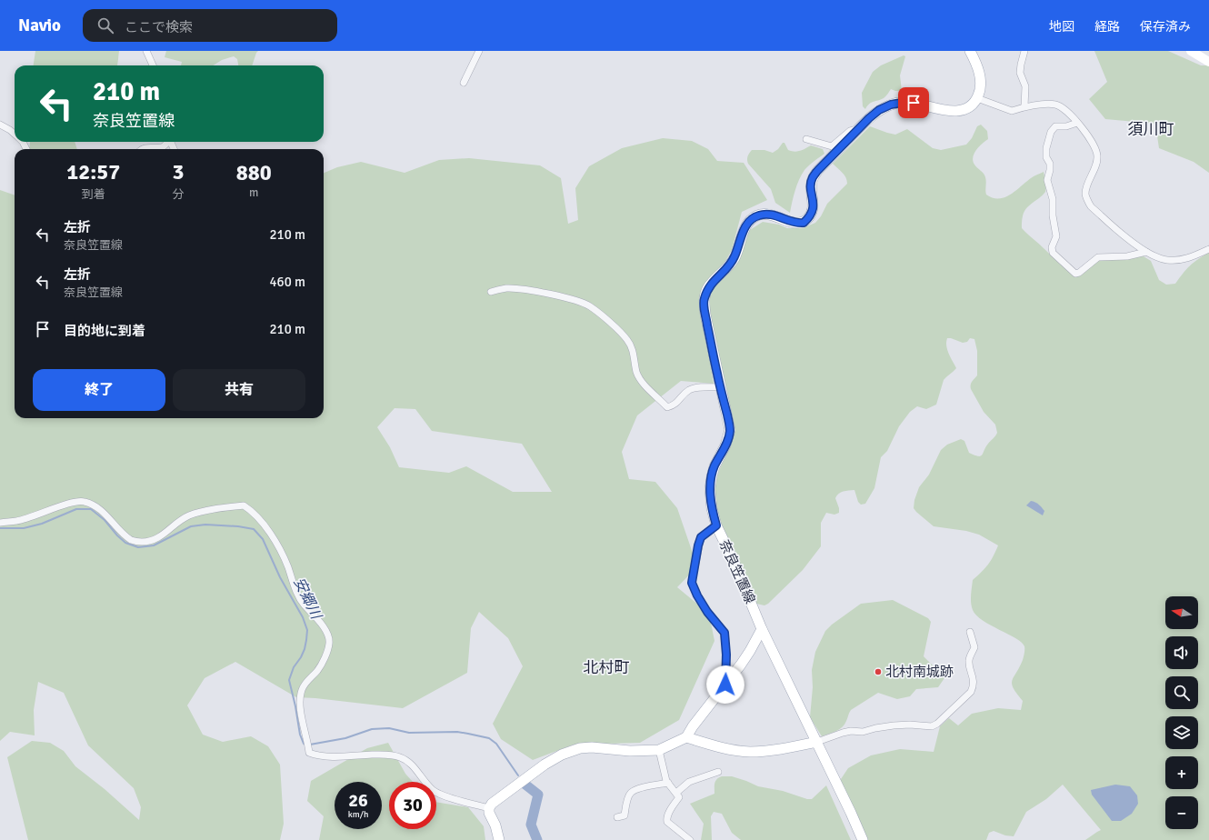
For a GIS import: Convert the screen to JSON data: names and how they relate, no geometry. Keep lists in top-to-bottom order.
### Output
{
  "streets": {
    "main road": ["奈良笠置線"]
  },
  "districts": ["須川町", "北村町"],
  "water": ["安郷川"],
  "places": ["北村南城跡"],
  "north": "left",
  "page": {
    "header": "Navio",
    "search": "ここで検索",
    "nav": ["地図", "経路", "保存済み"],
    "turn": ["210 m", "奈良笠置線"],
    "eta": [
      "12:57",
      "到着",
      "3",
      "分",
      "880",
      "m"
    ],
    "list": [
      {
        "name": "左折",
        "note": "奈良笠置線",
        "value": "210 m"
      },
      {
        "name": "左折",
        "note": "奈良笠置線",
        "value": "460 m"
      },
      {
        "name": "目的地に到着",
        "value": "210 m"
      }
    ],
    "buttons": ["終了", "共有"],
    "map_buttons": ["+", "−"],
    "speed": "26 km/h",
    "limit": "30"
  }
}
